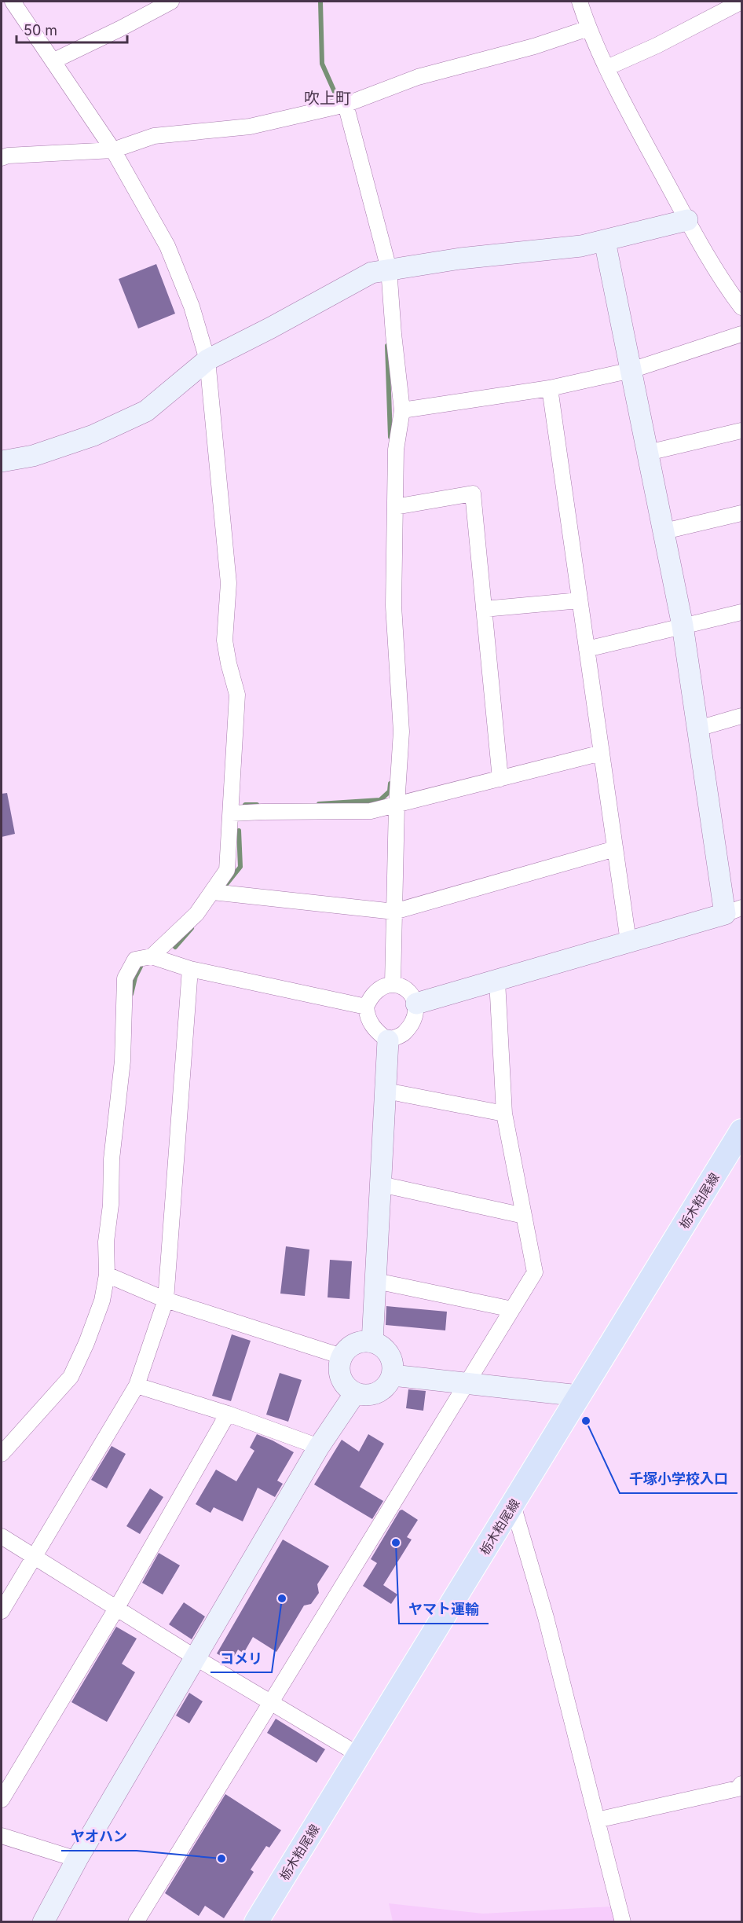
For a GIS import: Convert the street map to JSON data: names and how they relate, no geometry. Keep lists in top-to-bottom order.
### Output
{
  "streets": {
    "main road": ["栃木粕尾線"]
  },
  "districts": ["吹上町"],
  "places": [
    "千塚小学校入口",
    "ヤマト運輸",
    "コメリ",
    "ヤオハン"
  ],
  "scale_bar": "50 m"
}
